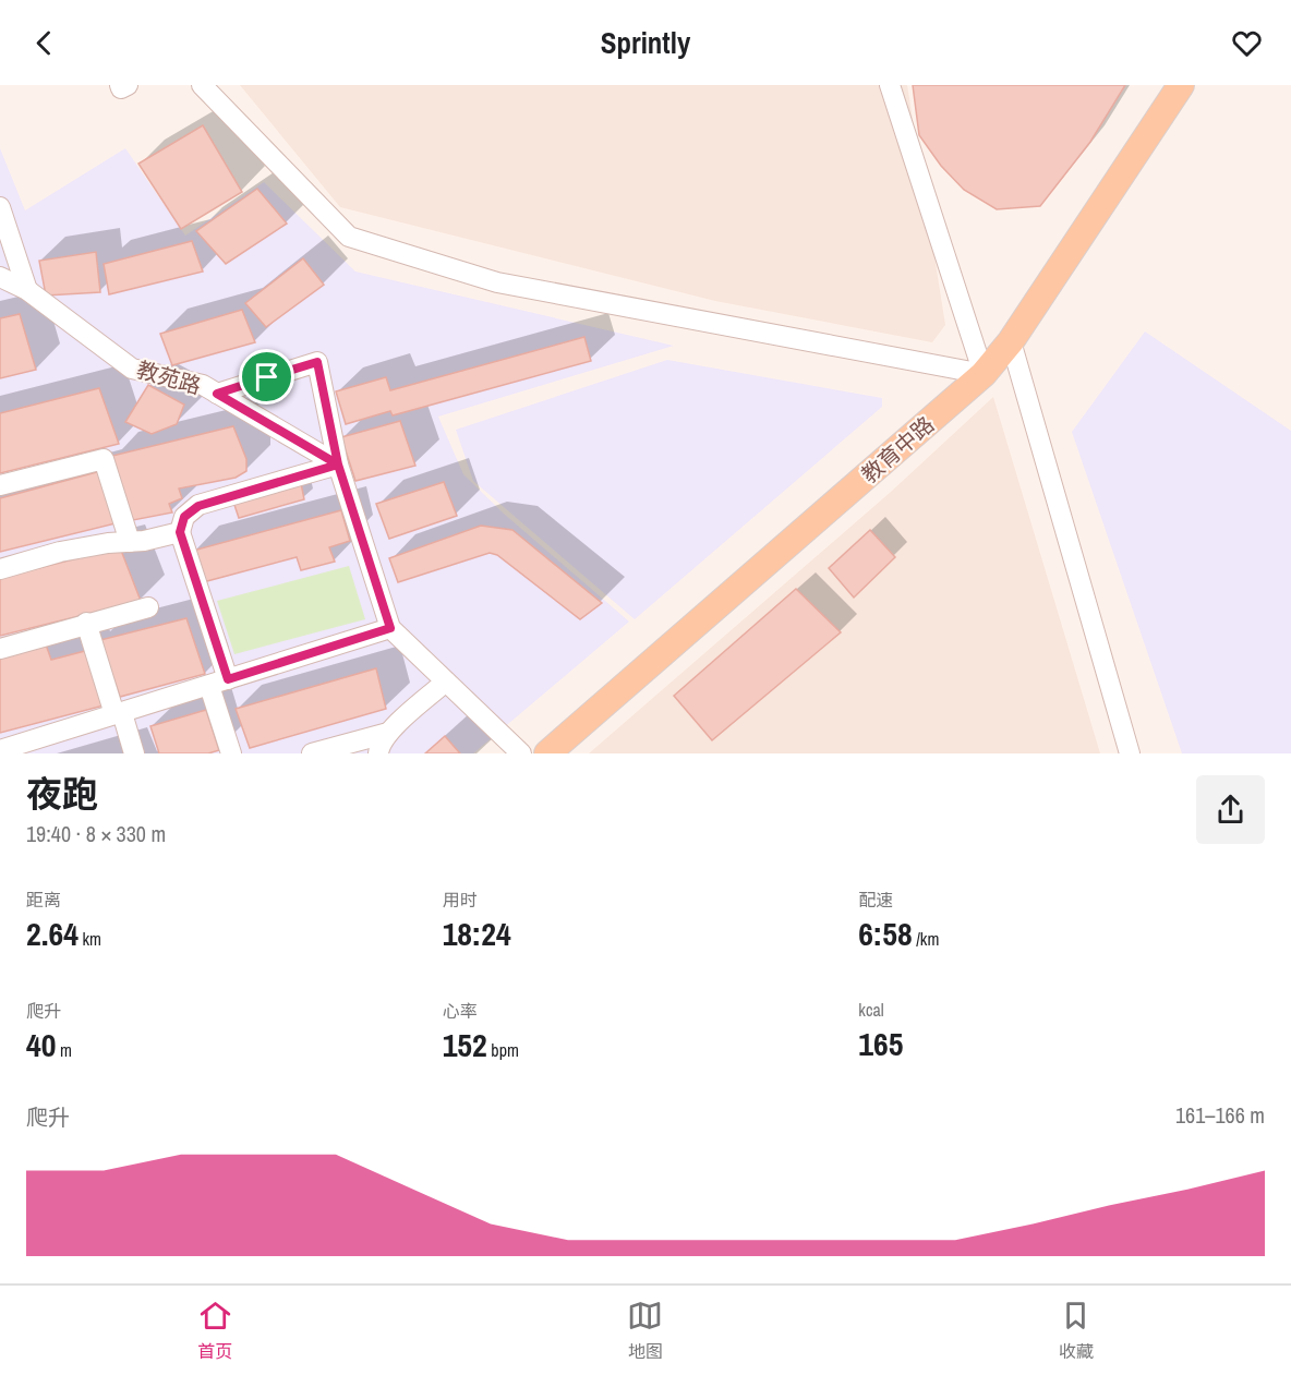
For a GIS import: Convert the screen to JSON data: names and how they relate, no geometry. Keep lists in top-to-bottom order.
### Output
{
  "streets": {
    "main road": ["教育中路"],
    "street": ["教苑路"]
  },
  "page": {
    "header": "Sprintly",
    "heading": ["夜跑", "19:40 · 8 × 330 m"],
    "stats": [
      ["距离", "2.64 km"],
      ["用时", "18:24"],
      ["配速", "6:58 /km"],
      ["爬升", "40 m"],
      ["心率", "152 bpm"],
      ["kcal", "165"]
    ],
    "chart": ["爬升", "161–166 m"],
    "tabs": ["首页", "地图", "收藏"]
  }
}
